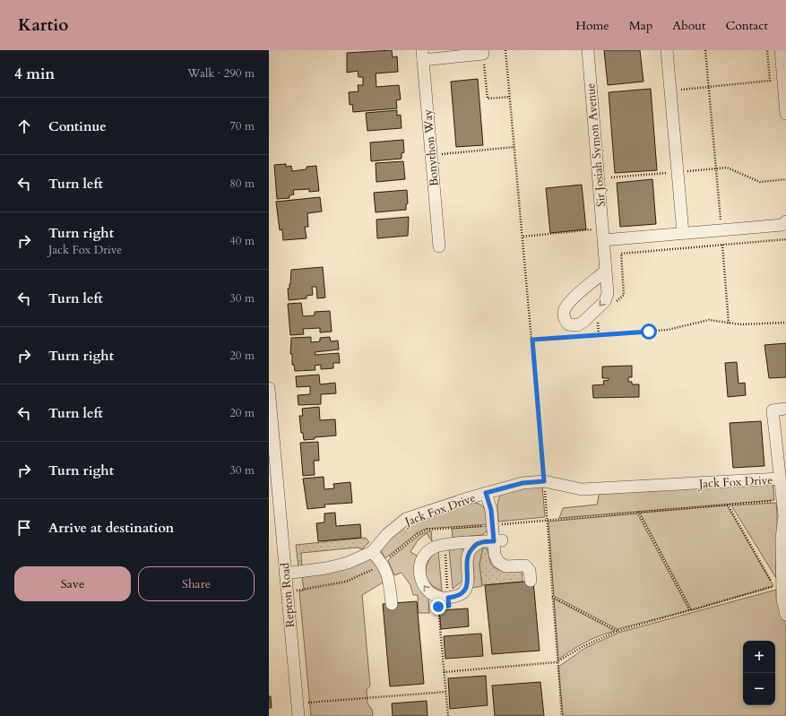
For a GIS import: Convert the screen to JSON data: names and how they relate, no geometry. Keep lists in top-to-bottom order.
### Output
{
  "streets": {
    "street": [
      "Sir Josiah Symon Avenue",
      "Bonython Way",
      "Jack Fox Drive",
      "Repton Road"
    ]
  },
  "crossings": [
    ["Jack Fox Drive", "Repton Road"]
  ],
  "page": {
    "header": "Kartio",
    "nav": [
      "Home",
      "Map",
      "About",
      "Contact"
    ],
    "heading": ["4 min", "Walk · 290 m"],
    "list": [
      ["Continue", "70 m"],
      ["Turn left", "80 m"],
      ["Turn right", "Jack Fox Drive", "40 m"],
      ["Turn left", "30 m"],
      ["Turn right", "20 m"],
      ["Turn left", "20 m"],
      ["Turn right", "30 m"],
      "Arrive at destination"
    ],
    "buttons": ["Save", "Share"],
    "map_buttons": ["+", "−"]
  }
}
